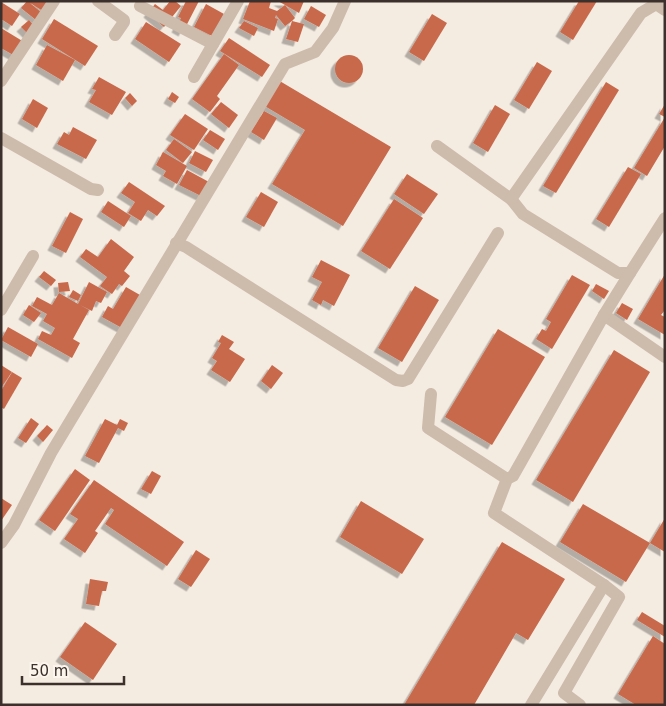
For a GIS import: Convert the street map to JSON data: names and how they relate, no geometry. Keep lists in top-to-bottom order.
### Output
{
  "scale_bar": "50 m"
}
